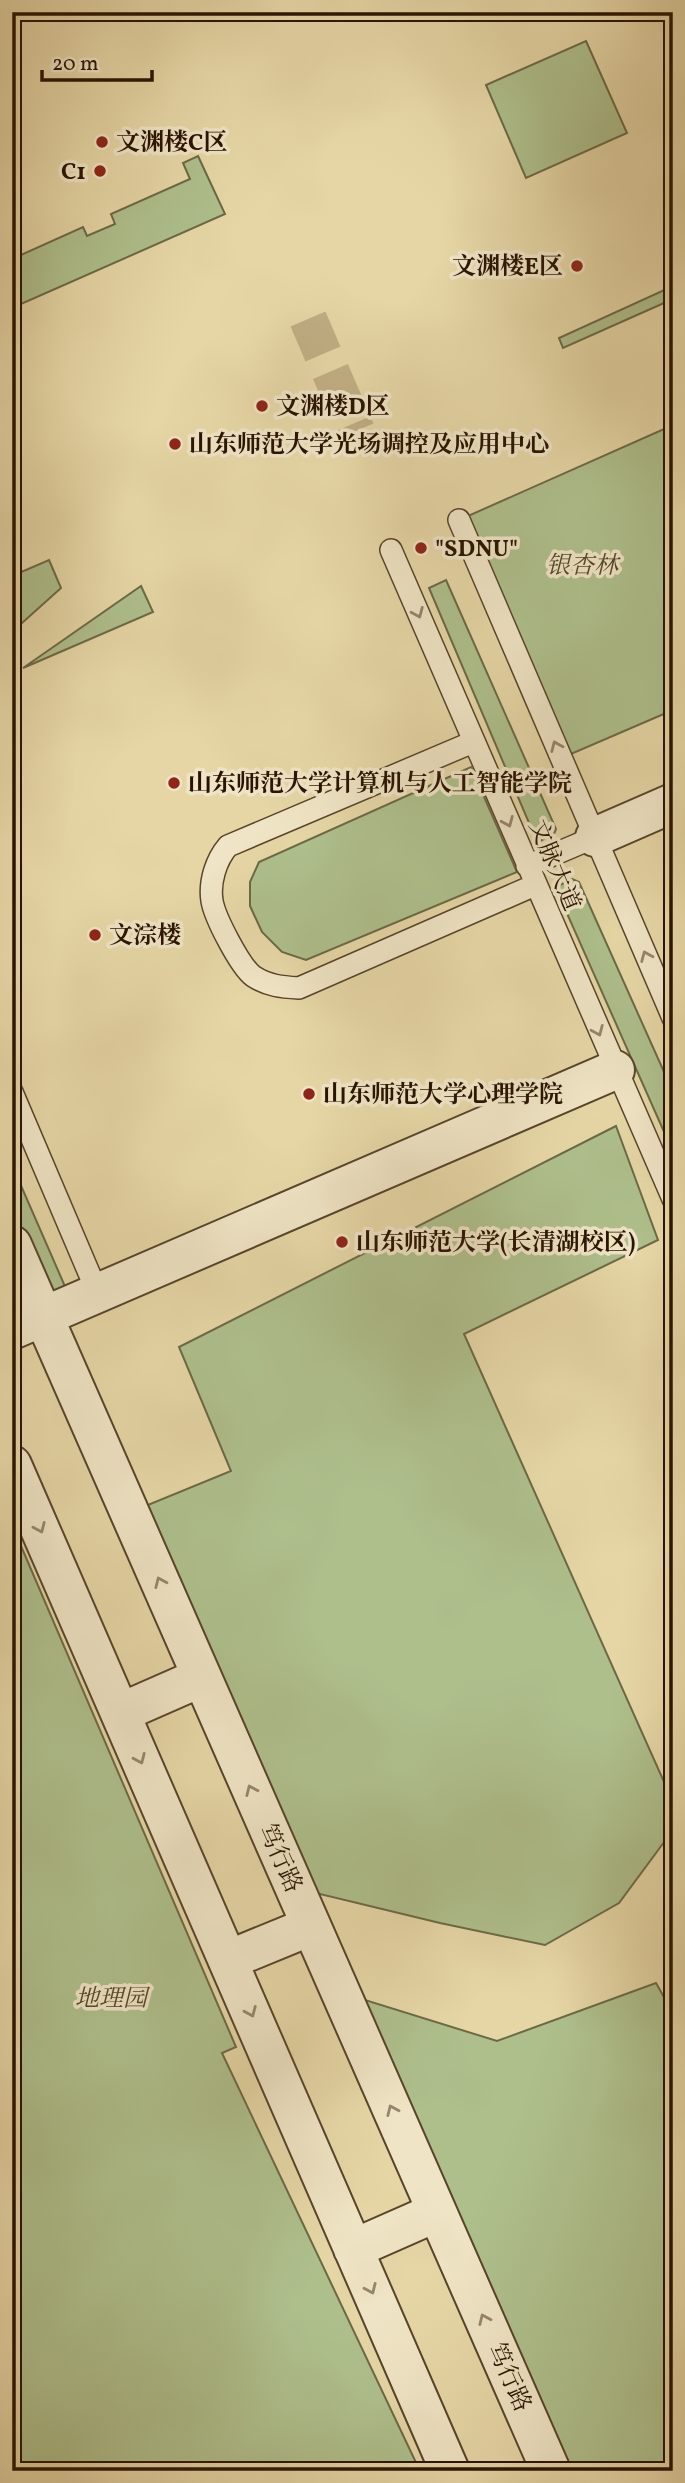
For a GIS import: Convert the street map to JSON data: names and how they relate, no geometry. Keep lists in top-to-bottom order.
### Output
{
  "streets": {
    "street": ["笃行路"],
    "lane": ["文脉大道"]
  },
  "parks": ["银杏林", "地理园"],
  "places": [
    "文渊楼C区",
    "C1",
    "文渊楼E区",
    "文渊楼D区",
    "山东师范大学光场调控及应用中心",
    "\"SDNU\"",
    "山东师范大学计算机与人工智能学院",
    "文淙楼",
    "山东师范大学心理学院",
    "山东师范大学(长清湖校区)"
  ],
  "scale_bar": "20 m"
}
